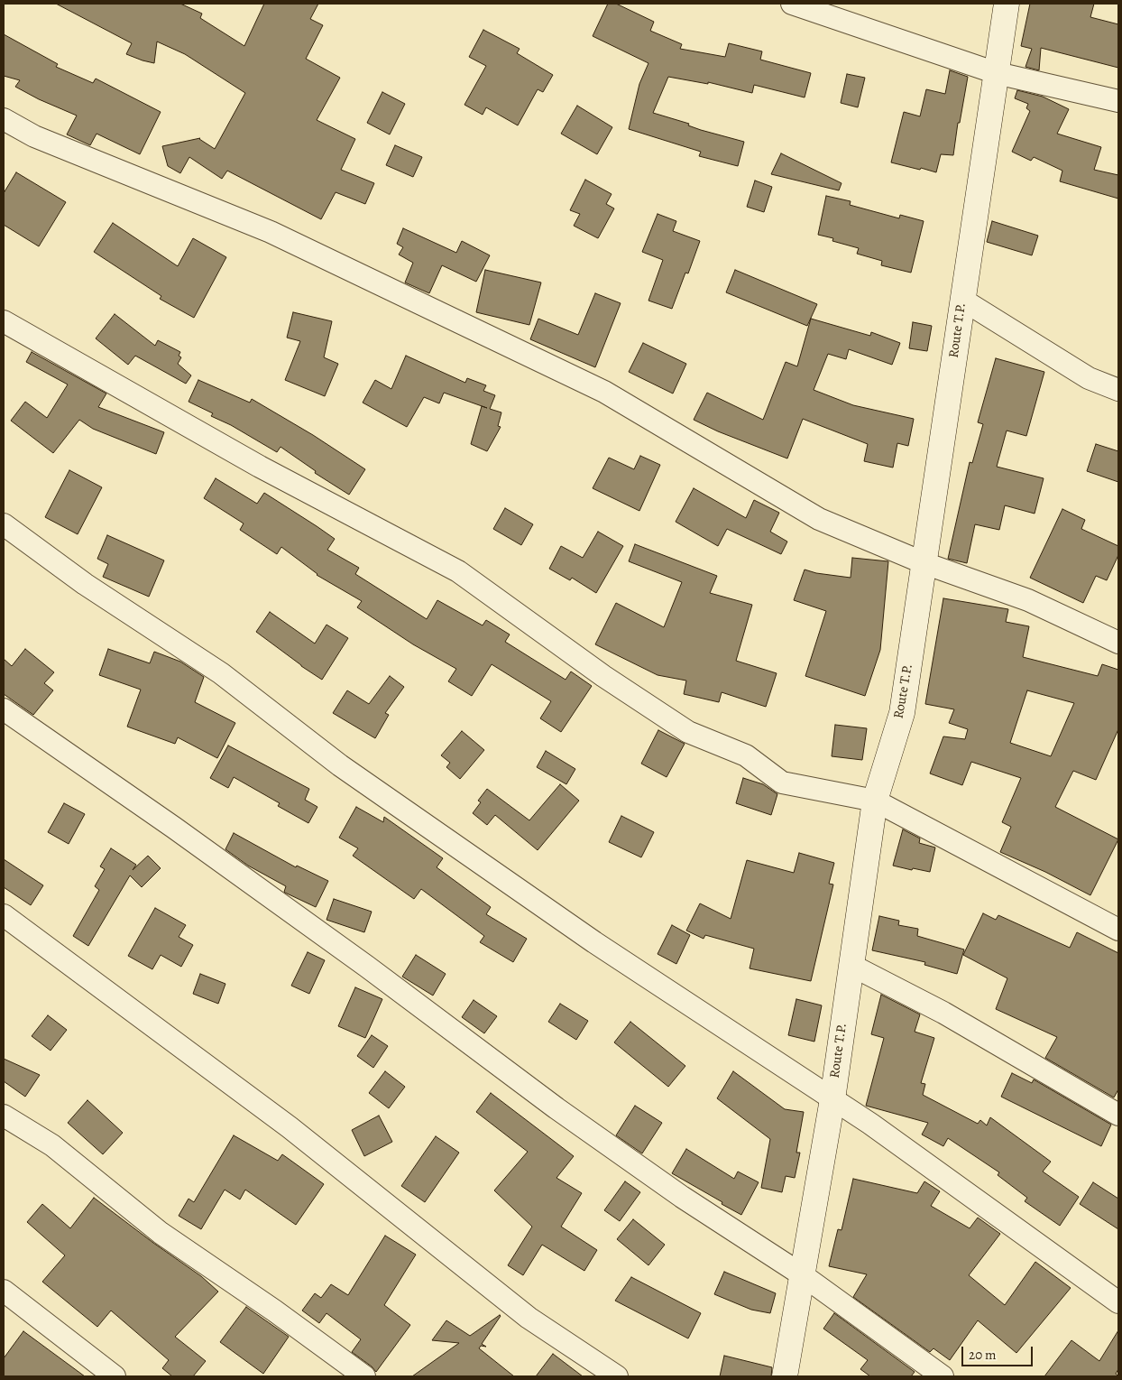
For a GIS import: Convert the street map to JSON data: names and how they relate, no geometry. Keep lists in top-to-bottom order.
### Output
{
  "streets": {
    "street": ["Route T.P."]
  },
  "scale_bar": "20 m"
}
